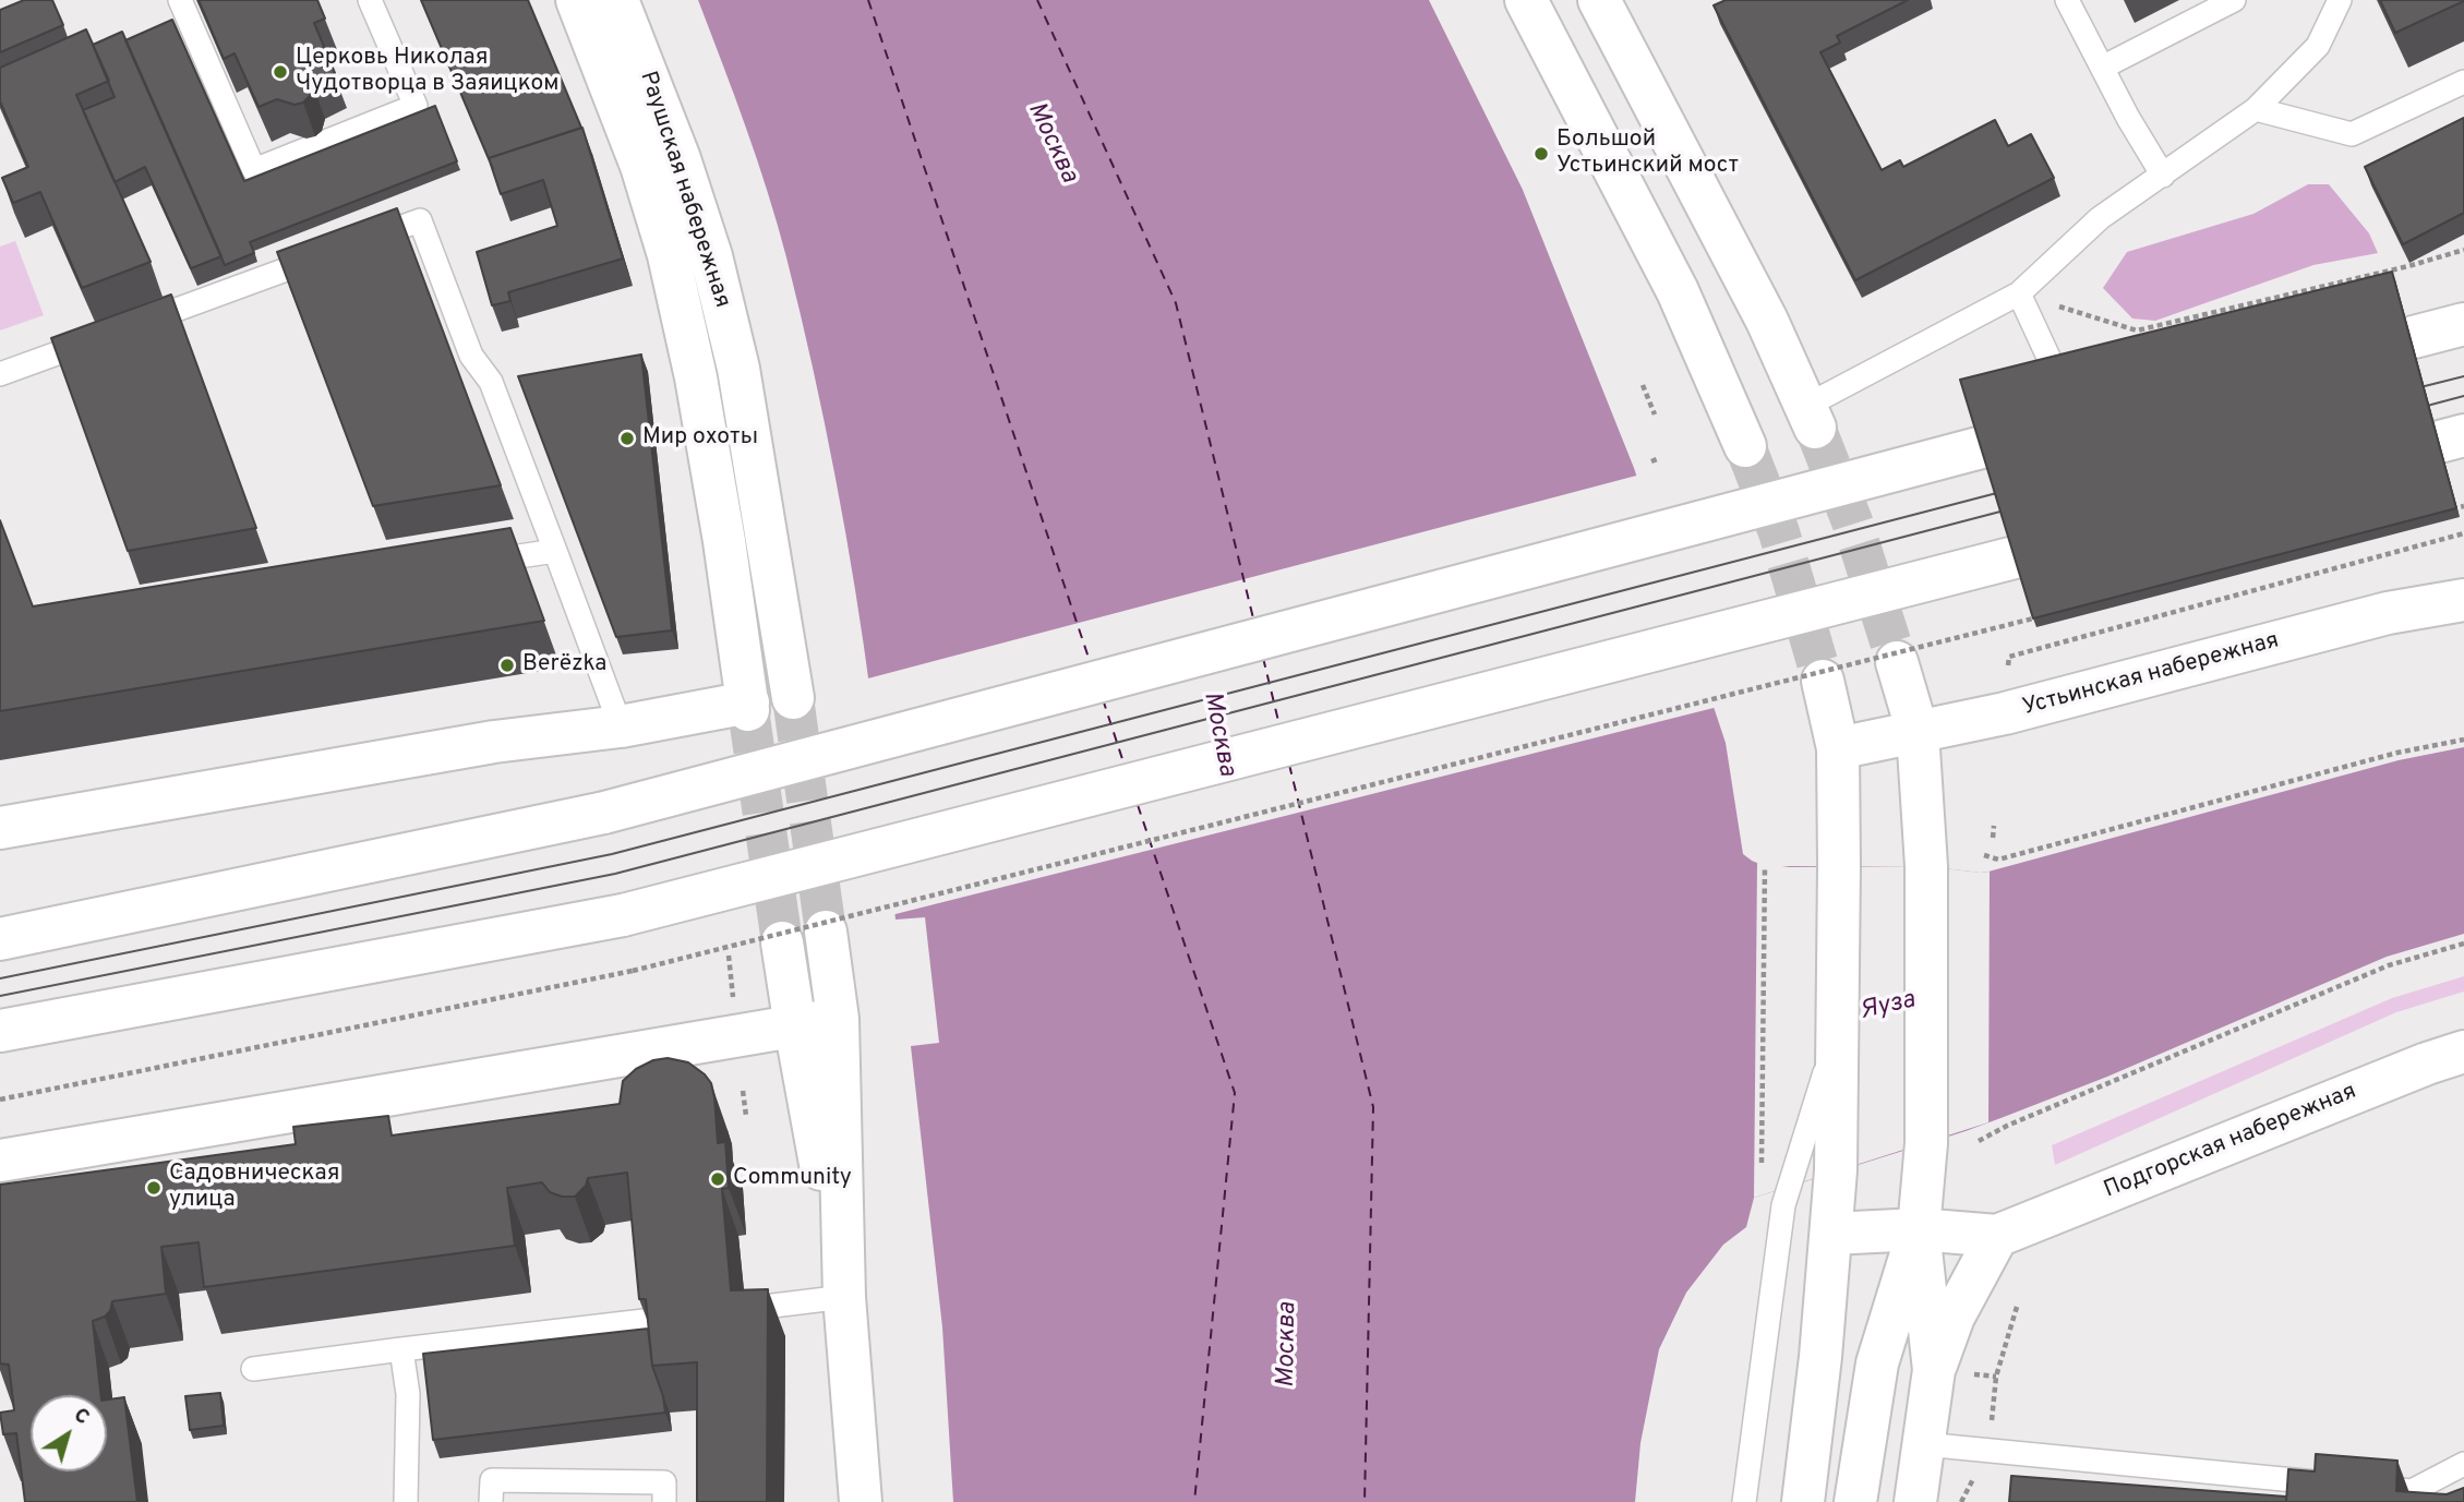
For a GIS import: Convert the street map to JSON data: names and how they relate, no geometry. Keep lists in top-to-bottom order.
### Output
{
  "streets": {
    "main road": ["Раушская набережная", "Устьинская набережная", "Подгорская набережная"]
  },
  "water": ["Москва", "Яуза"],
  "places": [
    "Церковь Николая Чудотворца в Заяицком",
    "Большой Устьинский мост",
    "Мир охоты",
    "Berёzka",
    "Community",
    "Садовническая улица"
  ],
  "north": "top right"
}
